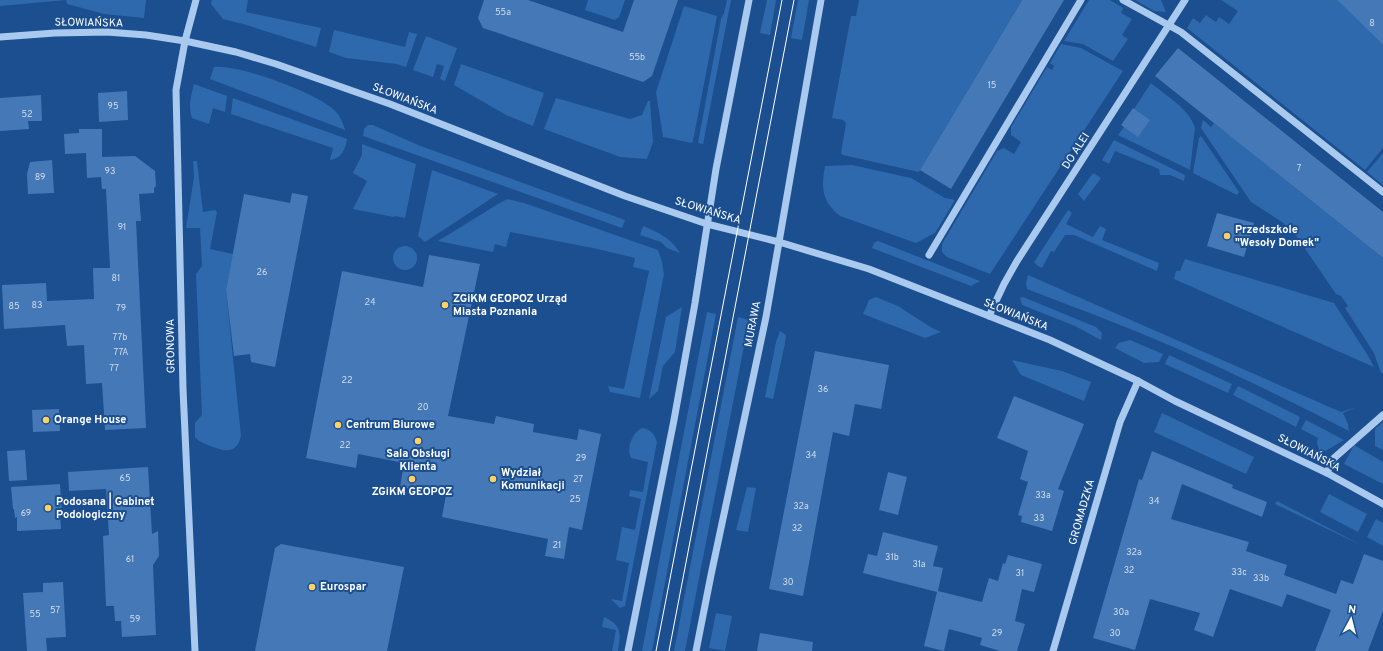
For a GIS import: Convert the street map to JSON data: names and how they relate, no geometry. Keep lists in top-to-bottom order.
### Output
{
  "streets": {
    "street": [
      "SŁOWIAŃSKA",
      "DO ALEI",
      "MURAWA",
      "GRONOWA",
      "GROMADZKA"
    ]
  },
  "crossings": [
    ["SŁOWIAŃSKA", "DO ALEI"],
    ["SŁOWIAŃSKA", "MURAWA"],
    ["SŁOWIAŃSKA", "GRONOWA"],
    ["SŁOWIAŃSKA", "GROMADZKA"]
  ],
  "places": [
    "Przedszkole \"Wesoły Domek\"",
    "ZGiKM GEOPOZ Urząd Miasta Poznania",
    "Orange House",
    "Centrum Biurowe",
    "Sala Obsługi Klienta",
    "ZGiKM GEOPOZ",
    "Wydział Komunikacji",
    "Podosana | Gabinet Podologiczny",
    "Eurospar"
  ],
  "house_numbers": [
    "55a",
    "8",
    "55b",
    "15",
    "95",
    "52",
    "7",
    "93",
    "89",
    "91",
    "26",
    "81",
    "24",
    "83",
    "85",
    "79",
    "77b",
    "77A",
    "77",
    "22",
    "36",
    "20",
    "22",
    "34",
    "29",
    "65",
    "27",
    "33a",
    "25",
    "34",
    "32a",
    "69",
    "33",
    "32",
    "21",
    "32a",
    "31b",
    "61",
    "31a",
    "32",
    "33c",
    "31",
    "33b",
    "30",
    "57",
    "30a",
    "55",
    "59",
    "29",
    "30"
  ],
  "north": "top"
}
